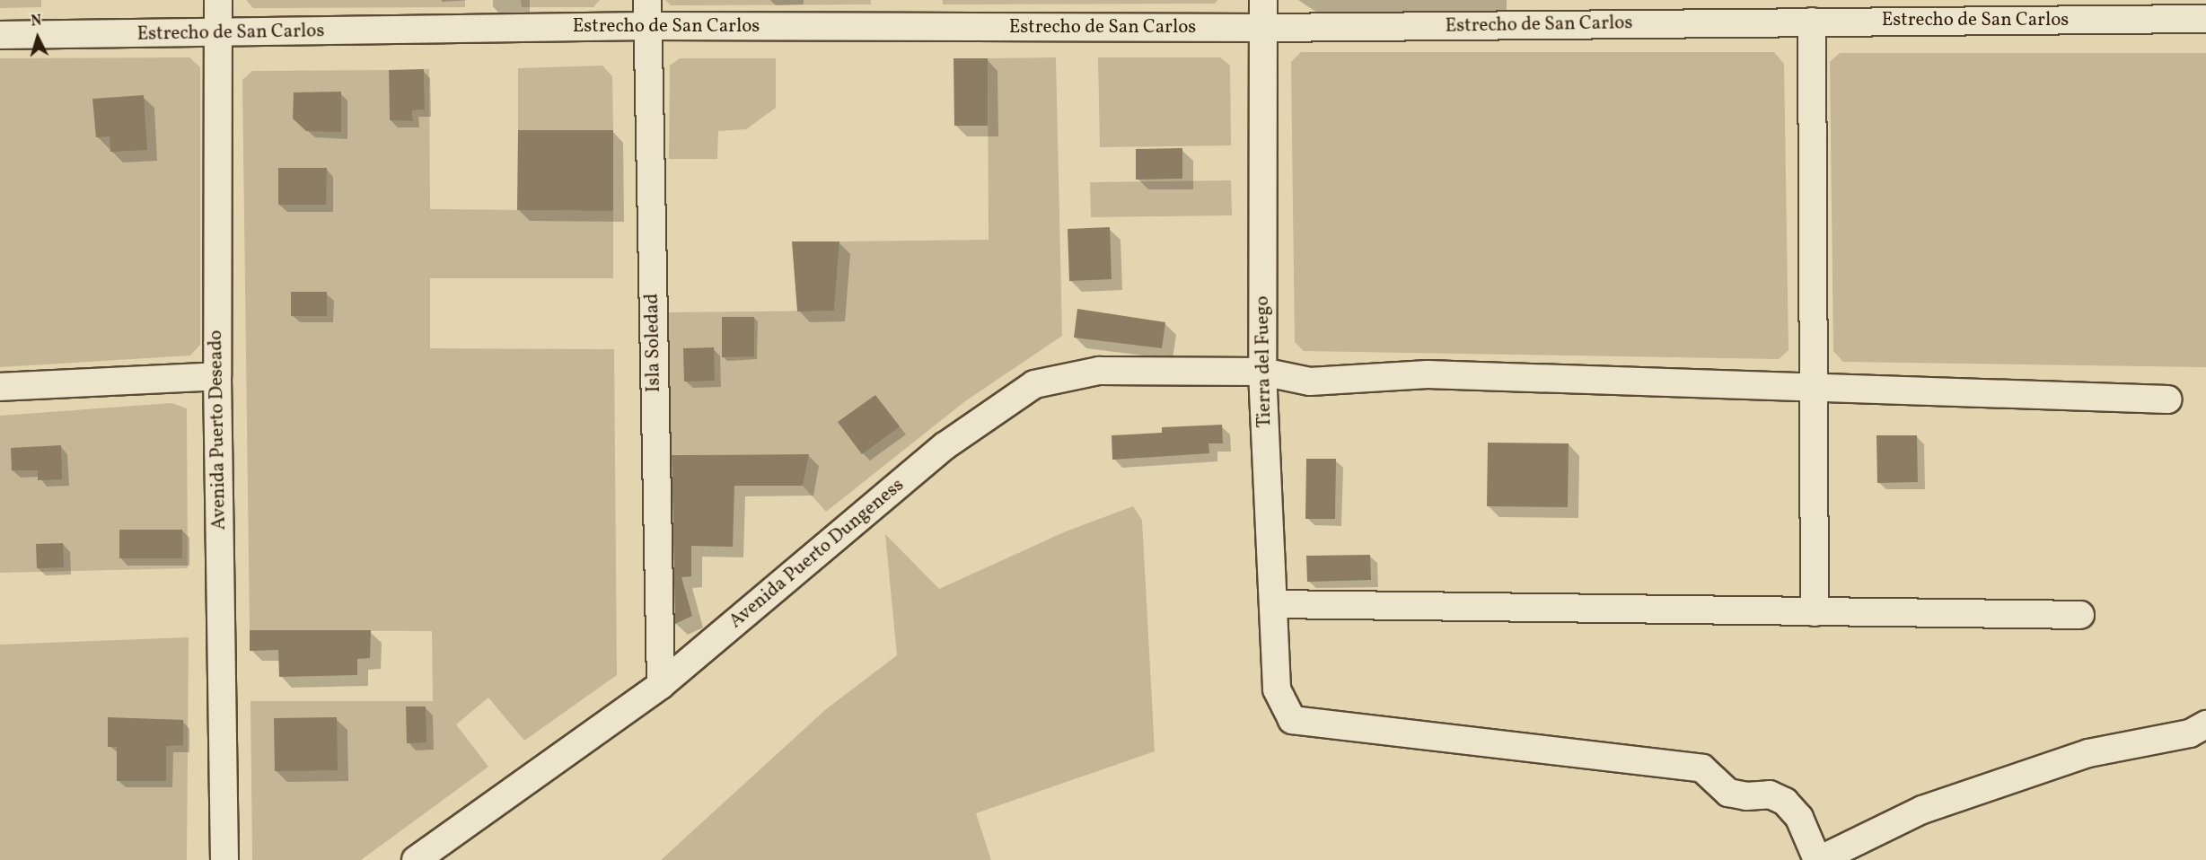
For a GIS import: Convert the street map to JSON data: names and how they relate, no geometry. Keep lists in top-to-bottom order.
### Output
{
  "streets": {
    "street": [
      "Estrecho de San Carlos",
      "Isla Soledad",
      "Tierra del Fuego",
      "Avenida Puerto Deseado",
      "Avenida Puerto Dungeness"
    ]
  },
  "crossings": [
    ["Estrecho de San Carlos", "Isla Soledad"],
    ["Estrecho de San Carlos", "Tierra del Fuego"],
    ["Estrecho de San Carlos", "Avenida Puerto Deseado"],
    ["Isla Soledad", "Avenida Puerto Dungeness"],
    ["Tierra del Fuego", "Avenida Puerto Dungeness"]
  ],
  "north": "top"
}
